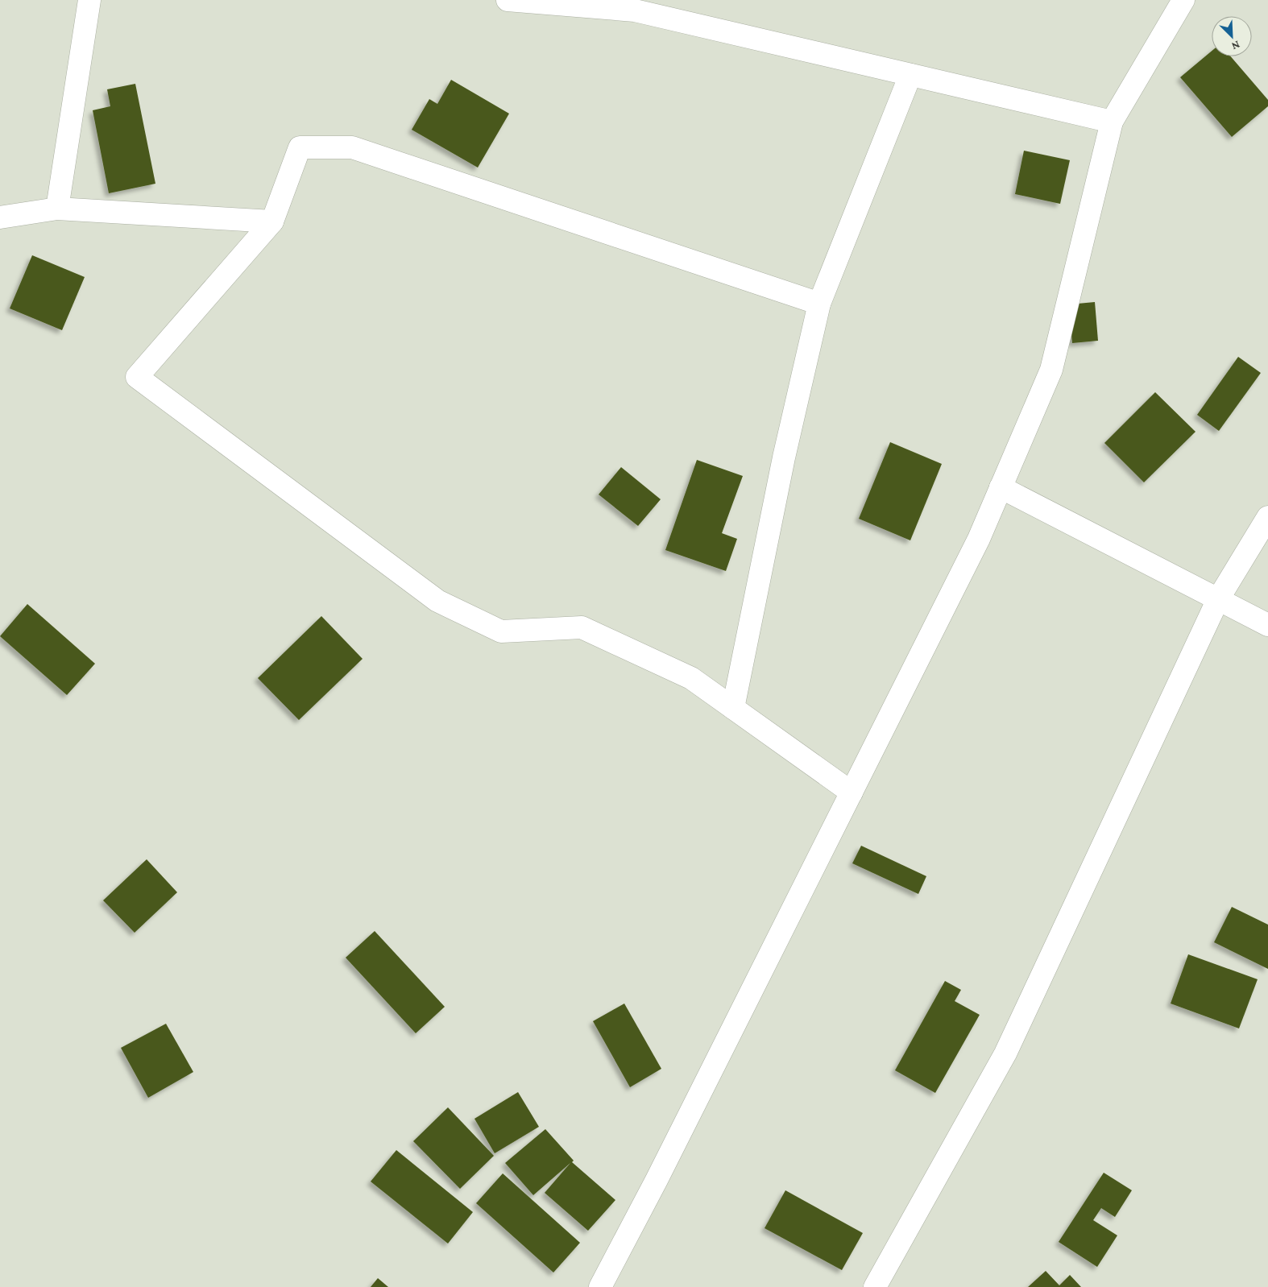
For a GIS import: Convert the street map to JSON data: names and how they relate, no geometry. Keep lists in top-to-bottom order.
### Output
{
  "north": "bottom right"
}
